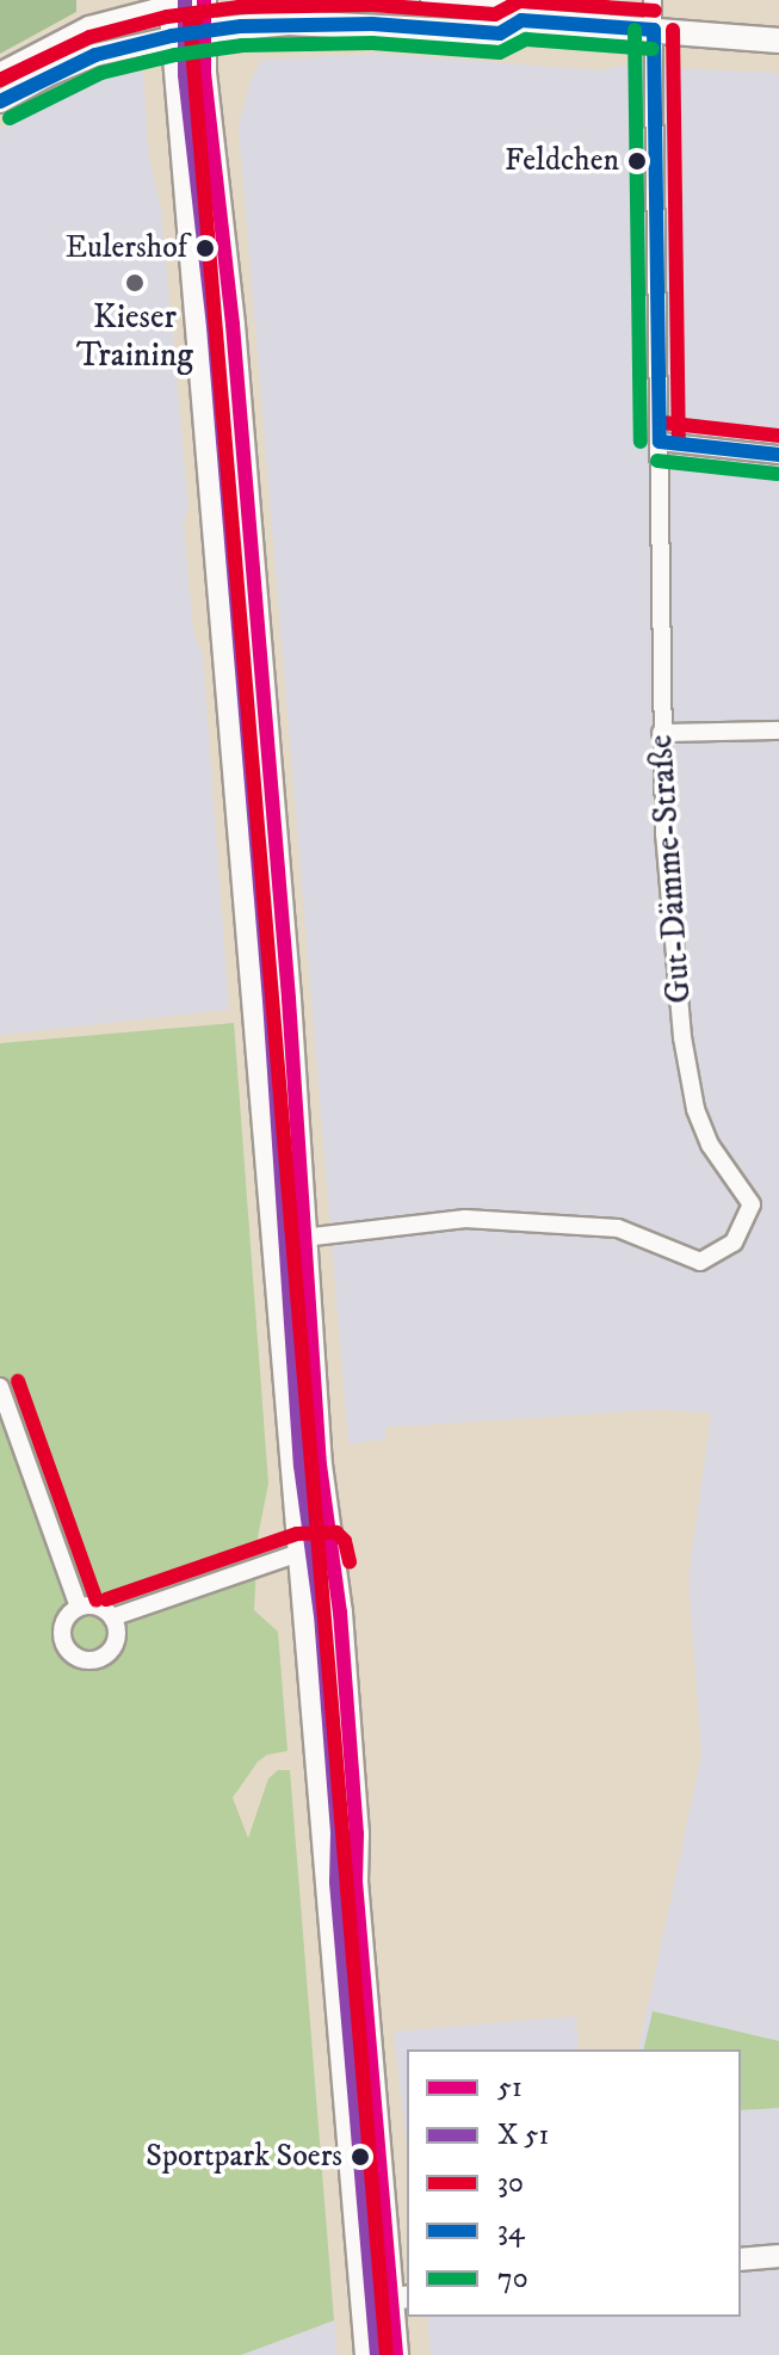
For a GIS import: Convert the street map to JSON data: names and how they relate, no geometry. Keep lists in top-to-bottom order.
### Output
{
  "streets": {
    "street": ["Gut-Dämme-Straße"]
  },
  "places": [
    "Feldchen",
    "Eulershof",
    "Kieser Training",
    "Sportpark Soers"
  ],
  "lines": [
    "transit line 51",
    "transit line 30",
    "transit line 34",
    "transit line 70"
  ],
  "legend": [
    "51",
    "X 51",
    "30",
    "34",
    "70"
  ]
}
